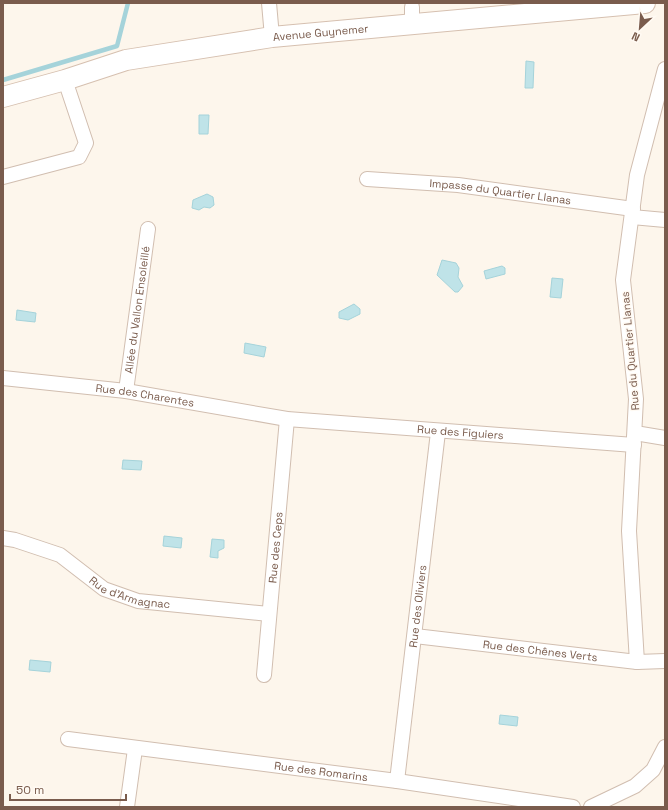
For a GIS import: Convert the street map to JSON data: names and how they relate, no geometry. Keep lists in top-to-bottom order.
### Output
{
  "streets": {
    "street": [
      "Avenue Guynemer",
      "Impasse du Quartier Llanas",
      "Allée du Vallon Ensoleillé",
      "Rue du Quartier Llanas",
      "Rue des Charentes",
      "Rue des Figuiers",
      "Rue des Ceps",
      "Rue d'Armagnac",
      "Rue des Oliviers",
      "Rue des Chênes Verts",
      "Rue des Romarins"
    ]
  },
  "crossings": [
    ["Impasse du Quartier Llanas", "Rue du Quartier Llanas"],
    ["Allée du Vallon Ensoleillé", "Rue des Charentes"],
    ["Rue du Quartier Llanas", "Rue des Figuiers"],
    ["Rue du Quartier Llanas", "Rue des Chênes Verts"],
    ["Rue des Charentes", "Rue des Figuiers"],
    ["Rue des Charentes", "Rue des Ceps"],
    ["Rue des Figuiers", "Rue des Ceps"],
    ["Rue des Figuiers", "Rue des Oliviers"],
    ["Rue des Ceps", "Rue d'Armagnac"],
    ["Rue des Oliviers", "Rue des Chênes Verts"],
    ["Rue des Oliviers", "Rue des Romarins"]
  ],
  "scale_bar": "50 m",
  "north": "bottom left"
}
